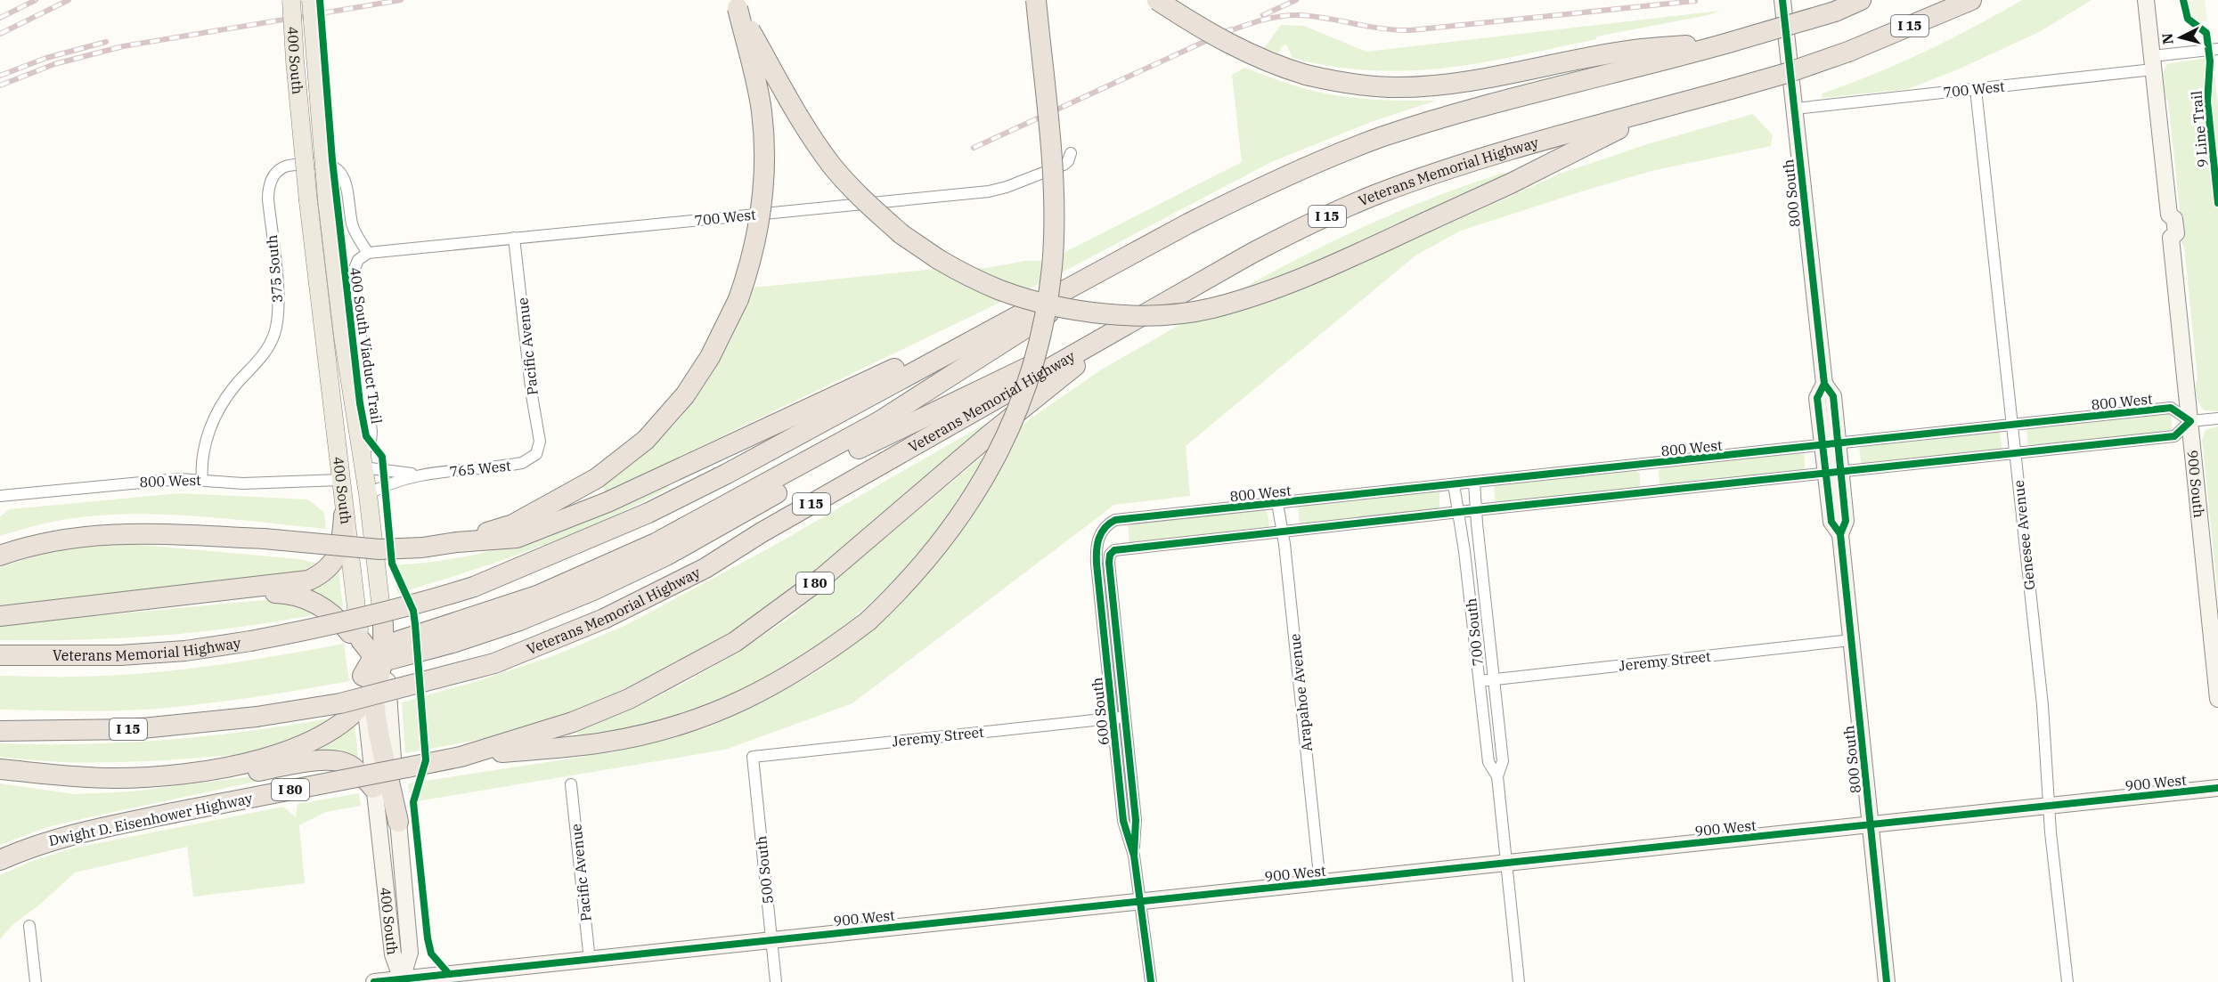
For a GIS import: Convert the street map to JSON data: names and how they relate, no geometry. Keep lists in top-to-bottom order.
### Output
{
  "streets": {
    "highway": [
      "I 15",
      "Veterans Memorial Highway",
      "I 80",
      "Dwight D. Eisenhower Highway"
    ],
    "main road": [
      "400 South",
      "800 South",
      "900 South",
      "900 West"
    ],
    "street": [
      "700 West",
      "375 South",
      "Pacific Avenue",
      "800 West",
      "765 West",
      "Genesee Avenue",
      "700 South",
      "Jeremy Street",
      "Arapahoe Avenue",
      "600 South",
      "500 South"
    ],
    "cycle path": ["9 Line Trail", "400 South Viaduct Trail"]
  },
  "crossings": [
    ["400 South", "700 West"],
    ["400 South", "375 South"],
    ["400 South", "800 West"],
    ["400 South", "765 West"],
    ["400 South", "900 West"],
    ["700 West", "800 South"],
    ["700 West", "375 South"],
    ["700 West", "Pacific Avenue"],
    ["700 West", "900 South"],
    ["700 West", "Genesee Avenue"],
    ["Veterans Memorial Highway", "I 80"],
    ["800 South", "800 West"],
    ["800 South", "Jeremy Street"],
    ["800 South", "900 West"],
    ["375 South", "800 West"],
    ["Pacific Avenue", "765 West"],
    ["Pacific Avenue", "900 West"],
    ["800 West", "900 South"],
    ["800 West", "Genesee Avenue"],
    ["800 West", "700 South"],
    ["800 West", "Arapahoe Avenue"],
    ["800 West", "600 South"],
    ["Genesee Avenue", "900 West"],
    ["I 80", "Dwight D. Eisenhower Highway"],
    ["700 South", "Jeremy Street"],
    ["700 South", "900 West"],
    ["Jeremy Street", "600 South"],
    ["Jeremy Street", "500 South"],
    ["Arapahoe Avenue", "600 South"],
    ["Arapahoe Avenue", "900 West"],
    ["600 South", "900 West"],
    ["900 West", "500 South"]
  ],
  "north": "left"
}
